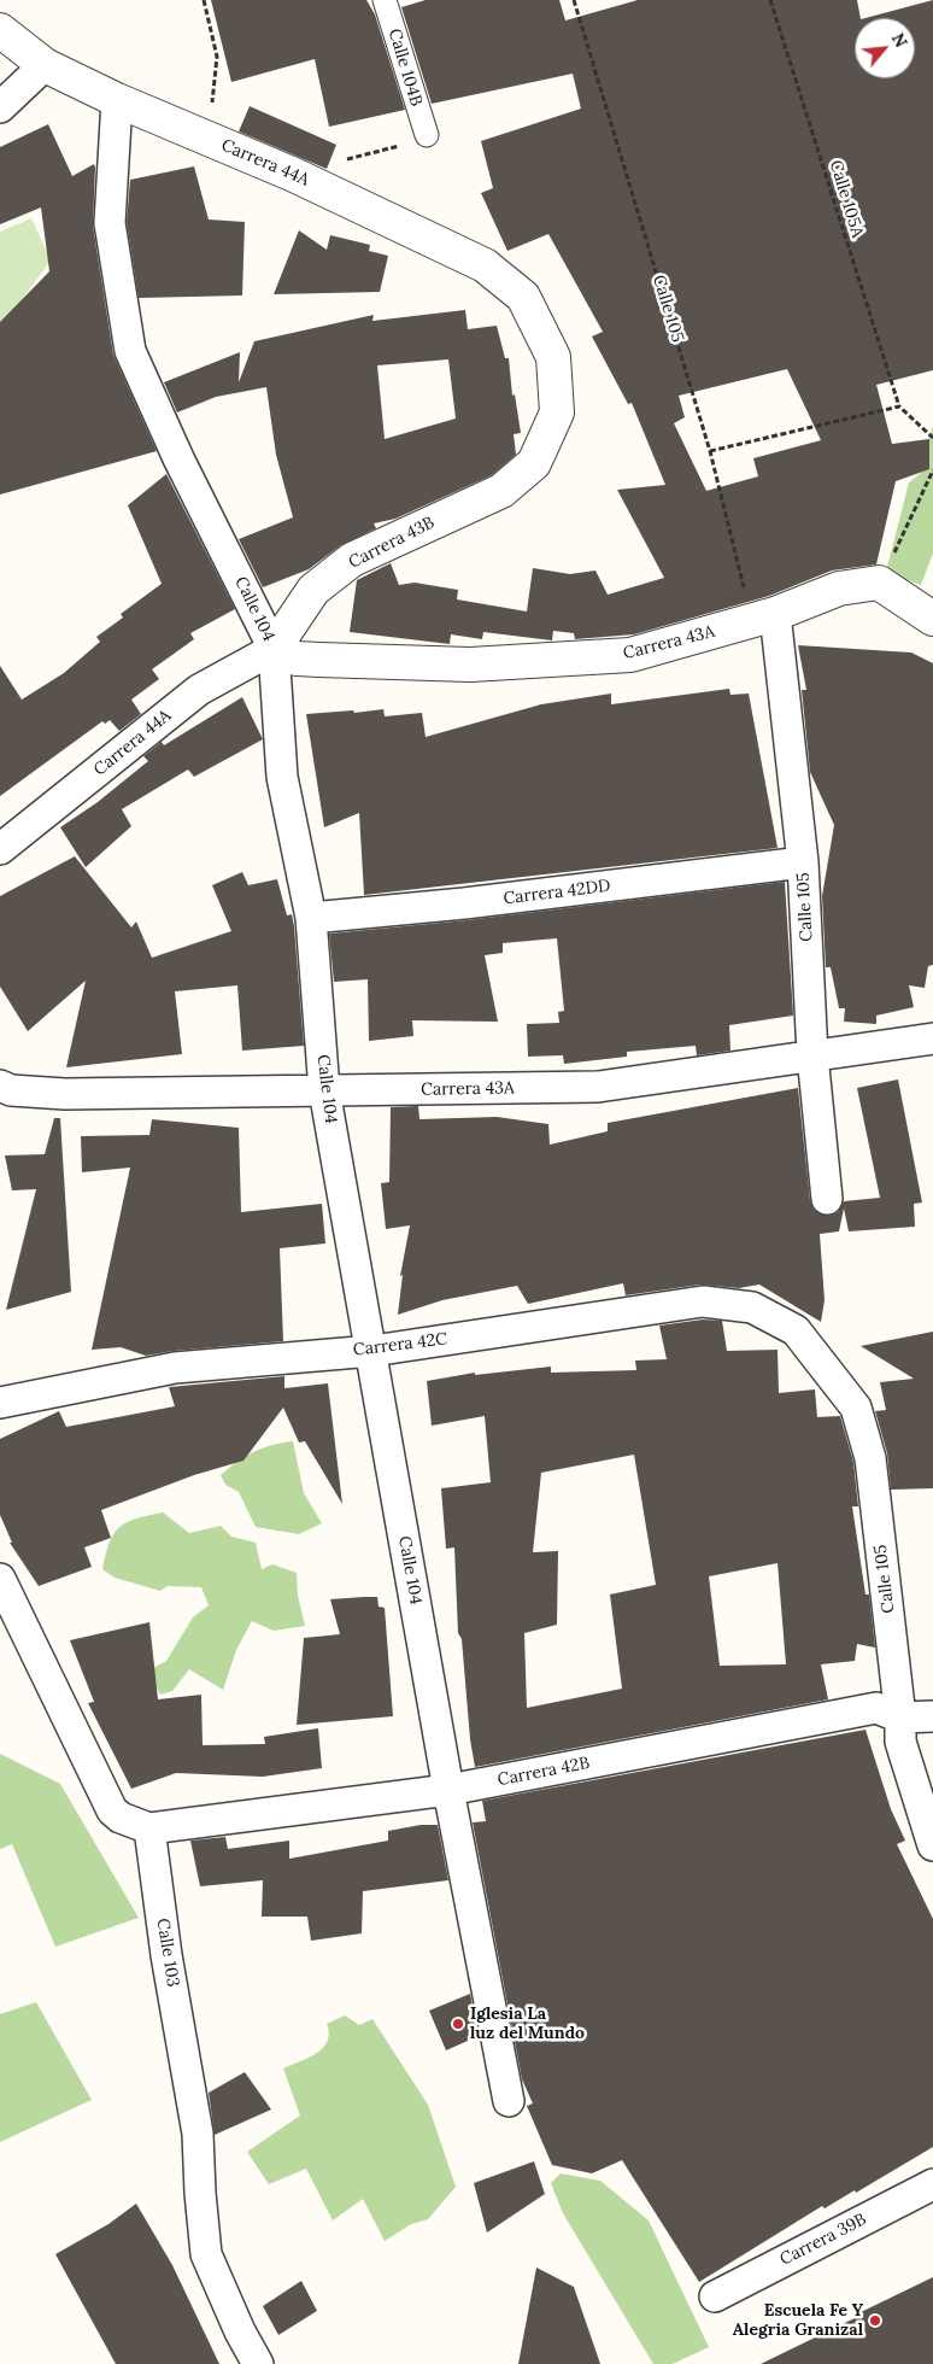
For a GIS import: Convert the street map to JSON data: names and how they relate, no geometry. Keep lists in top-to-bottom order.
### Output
{
  "streets": {
    "street": [
      "Calle 104B",
      "Carrera 44A",
      "Calle 105",
      "Carrera 43B",
      "Calle 104",
      "Carrera 43A",
      "Carrera 42DD",
      "Carrera 42C",
      "Carrera 42B",
      "Calle 103",
      "Carrera 39B"
    ],
    "path": ["Calle 105A"]
  },
  "crossings": [
    ["Carrera 44A", "Carrera 43B"],
    ["Carrera 44A", "Calle 104"],
    ["Carrera 44A", "Carrera 43A"],
    ["Calle 105", "Carrera 43A"],
    ["Calle 105", "Carrera 42DD"],
    ["Calle 105", "Carrera 42C"],
    ["Calle 105", "Carrera 42B"],
    ["Carrera 43B", "Calle 104"],
    ["Carrera 43B", "Carrera 43A"],
    ["Calle 104", "Carrera 43A"],
    ["Calle 104", "Carrera 42DD"],
    ["Calle 104", "Carrera 42C"],
    ["Calle 104", "Carrera 42B"],
    ["Carrera 42B", "Calle 103"]
  ],
  "places": ["Iglesia La luz del Mundo", "Escuela Fe Y Alegria Granizal"],
  "north": "top right"
}
